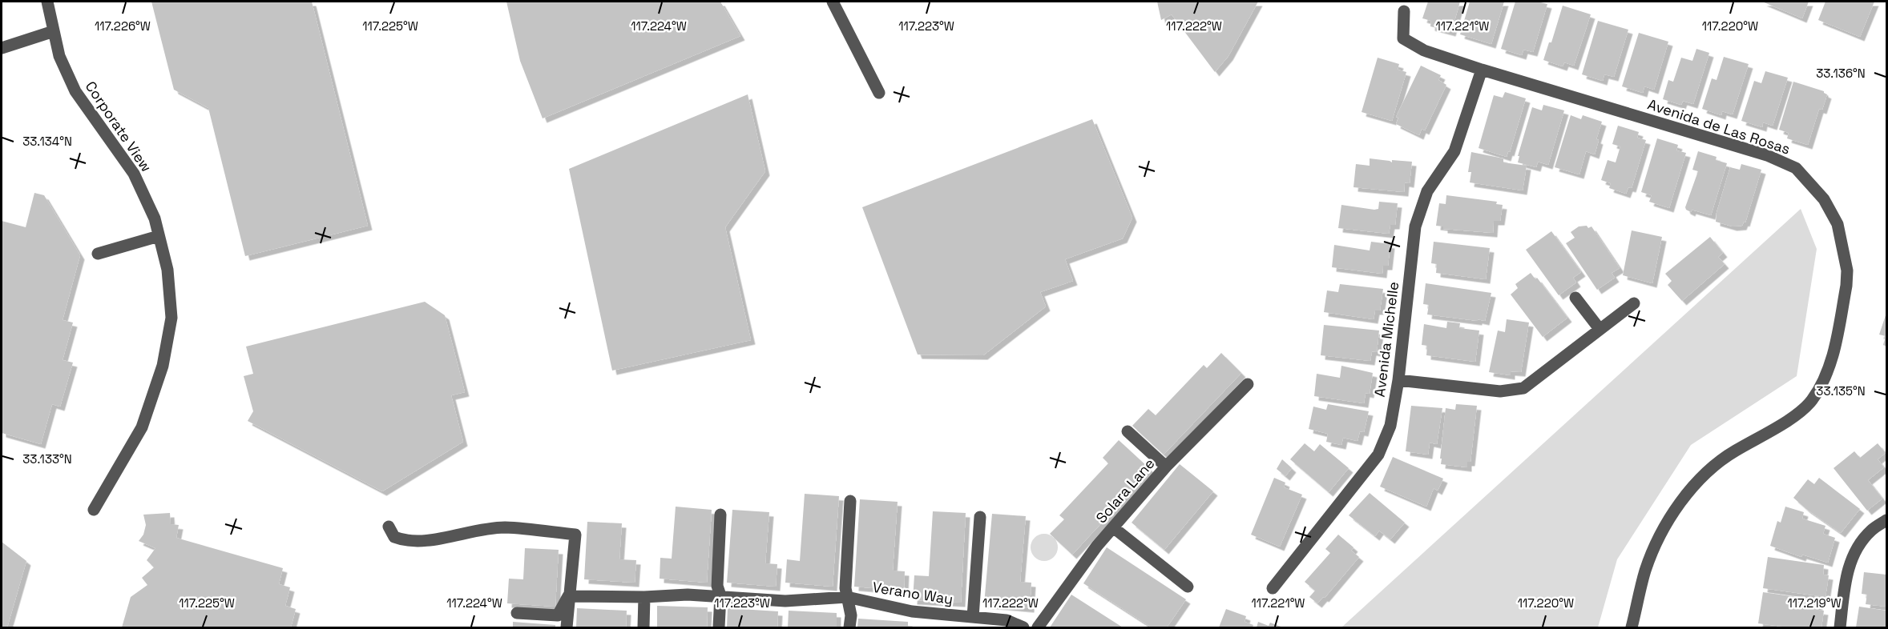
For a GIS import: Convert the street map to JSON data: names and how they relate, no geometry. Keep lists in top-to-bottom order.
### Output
{
  "streets": {
    "street": [
      "Corporate View",
      "Avenida de Las Rosas",
      "Avenida Michelle",
      "Solara Lane",
      "Verano Way"
    ]
  },
  "crossings": [
    ["Avenida de Las Rosas", "Avenida Michelle"]
  ],
  "coordinates": [
    "117.226°W",
    "117.225°W",
    "117.224°W",
    "117.223°W",
    "117.222°W",
    "117.221°W",
    "117.220°W",
    "33.136°N",
    "33.134°N",
    "33.135°N",
    "33.133°N",
    "117.219°W"
  ]
}
